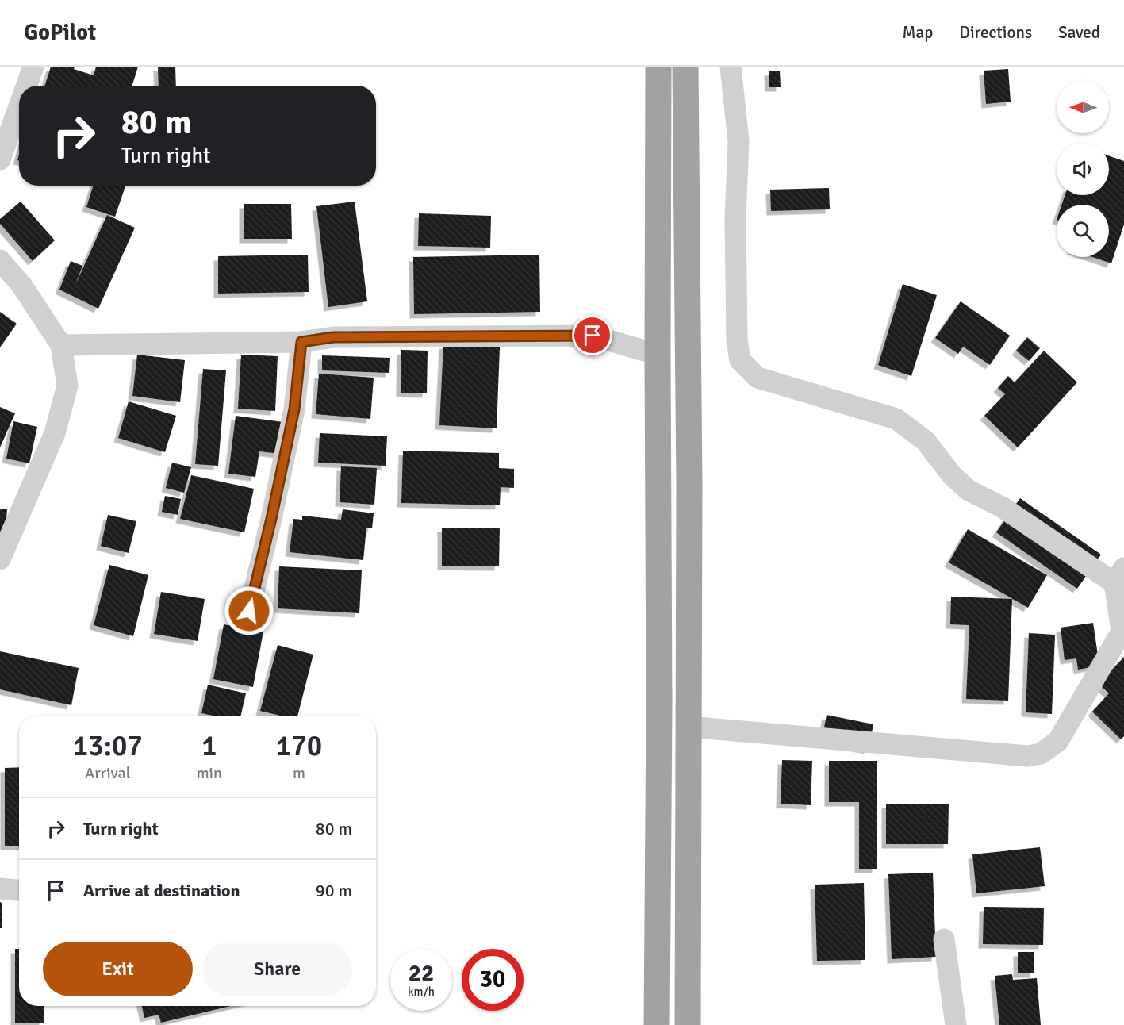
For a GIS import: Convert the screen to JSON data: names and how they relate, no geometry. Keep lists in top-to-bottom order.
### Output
{
  "north": "left",
  "page": {
    "header": "GoPilot",
    "nav": ["Map", "Directions", "Saved"],
    "turn": ["80 m", "Turn right"],
    "eta": [
      "13:07",
      "Arrival",
      "1",
      "min",
      "170",
      "m"
    ],
    "list": [
      {
        "name": "Turn right",
        "value": "80 m"
      },
      {
        "name": "Arrive at destination",
        "value": "90 m"
      }
    ],
    "buttons": ["Exit", "Share"],
    "speed": "22 km/h",
    "limit": "30"
  }
}
